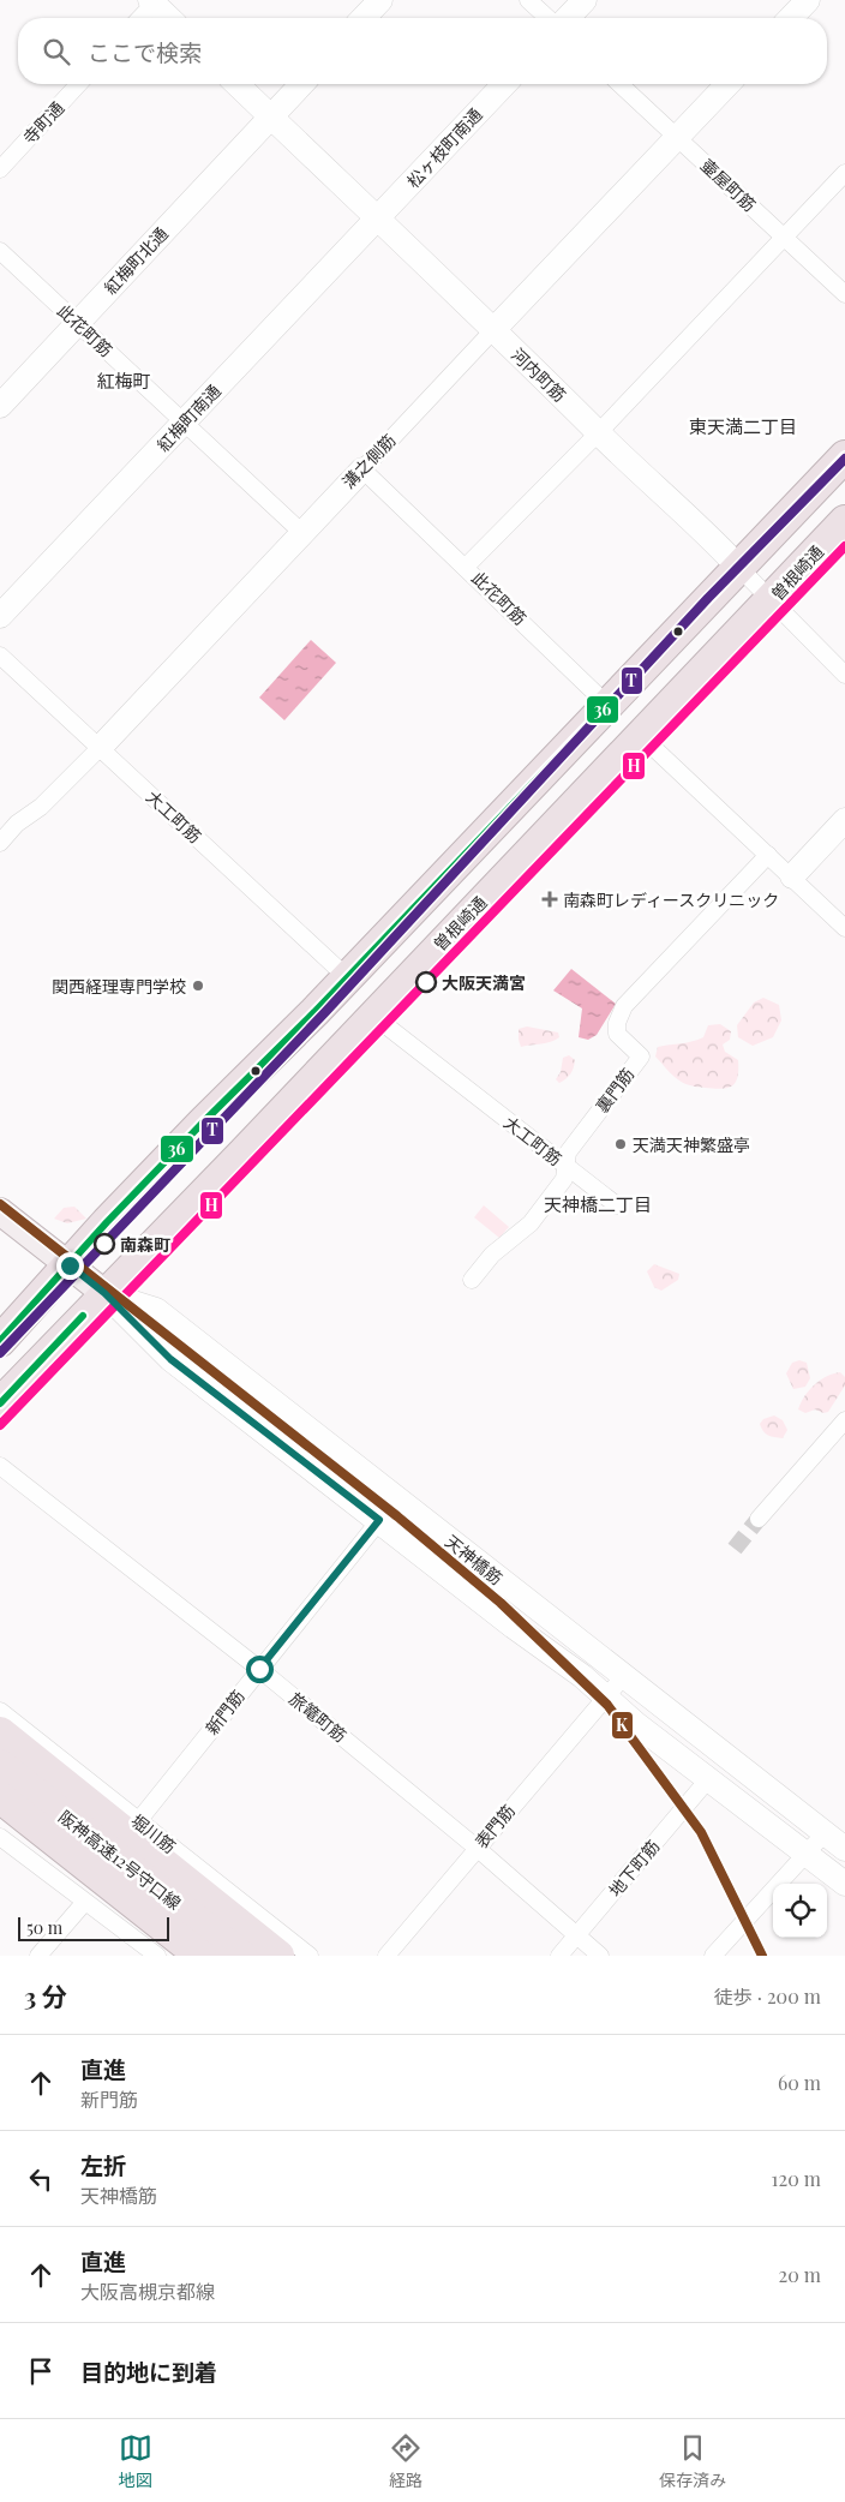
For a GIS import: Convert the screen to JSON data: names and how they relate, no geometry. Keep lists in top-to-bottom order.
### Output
{
  "streets": {
    "highway": ["曽根崎通", "阪神高速12号守口線"],
    "street": [
      "寺町通",
      "松ヶ枝町南通",
      "壷屋町筋",
      "紅梅町北通",
      "此花町筋",
      "河内町筋",
      "紅梅町南通",
      "溝之側筋",
      "大工町筋",
      "裏門筋",
      "天神橋筋",
      "新門筋",
      "旅篭町筋",
      "表門筋",
      "堀川筋",
      "地下町筋"
    ]
  },
  "crossings": [
    ["松ヶ枝町南通", "河内町筋"],
    ["松ヶ枝町南通", "紅梅町南通"],
    ["壷屋町筋", "溝之側筋"],
    ["紅梅町北通", "此花町筋"],
    ["紅梅町北通", "河内町筋"],
    ["此花町筋", "紅梅町南通"],
    ["此花町筋", "溝之側筋"],
    ["河内町筋", "紅梅町南通"],
    ["河内町筋", "溝之側筋"],
    ["河内町筋", "曽根崎通"],
    ["溝之側筋", "大工町筋"],
    ["曽根崎通", "大工町筋"],
    ["曽根崎通", "天神橋筋"],
    ["大工町筋", "裏門筋"],
    ["天神橋筋", "新門筋"],
    ["天神橋筋", "表門筋"],
    ["天神橋筋", "地下町筋"],
    ["新門筋", "旅篭町筋"],
    ["新門筋", "堀川筋"],
    ["旅篭町筋", "表門筋"],
    ["旅篭町筋", "地下町筋"]
  ],
  "districts": ["紅梅町", "東天満二丁目", "天神橋二丁目"],
  "places": {
    "health": ["南森町レディースクリニック"],
    "other": [
      "大阪天満宮",
      "関西経理専門学校",
      "天満天神繁盛亭",
      "南森町"
    ]
  },
  "lines": [
    "transit line 36",
    "transit line T",
    "transit line H",
    "transit line K"
  ],
  "scale_bar": "50 m",
  "page": {
    "search": "ここで検索",
    "scale": "50 m",
    "heading": ["3 分", "徒歩 · 200 m"],
    "list": [
      ["直進", "新門筋", "60 m"],
      ["左折", "天神橋筋", "120 m"],
      ["直進", "大阪高槻京都線", "20 m"],
      "目的地に到着"
    ],
    "nav": ["地図", "経路", "保存済み"]
  }
}
